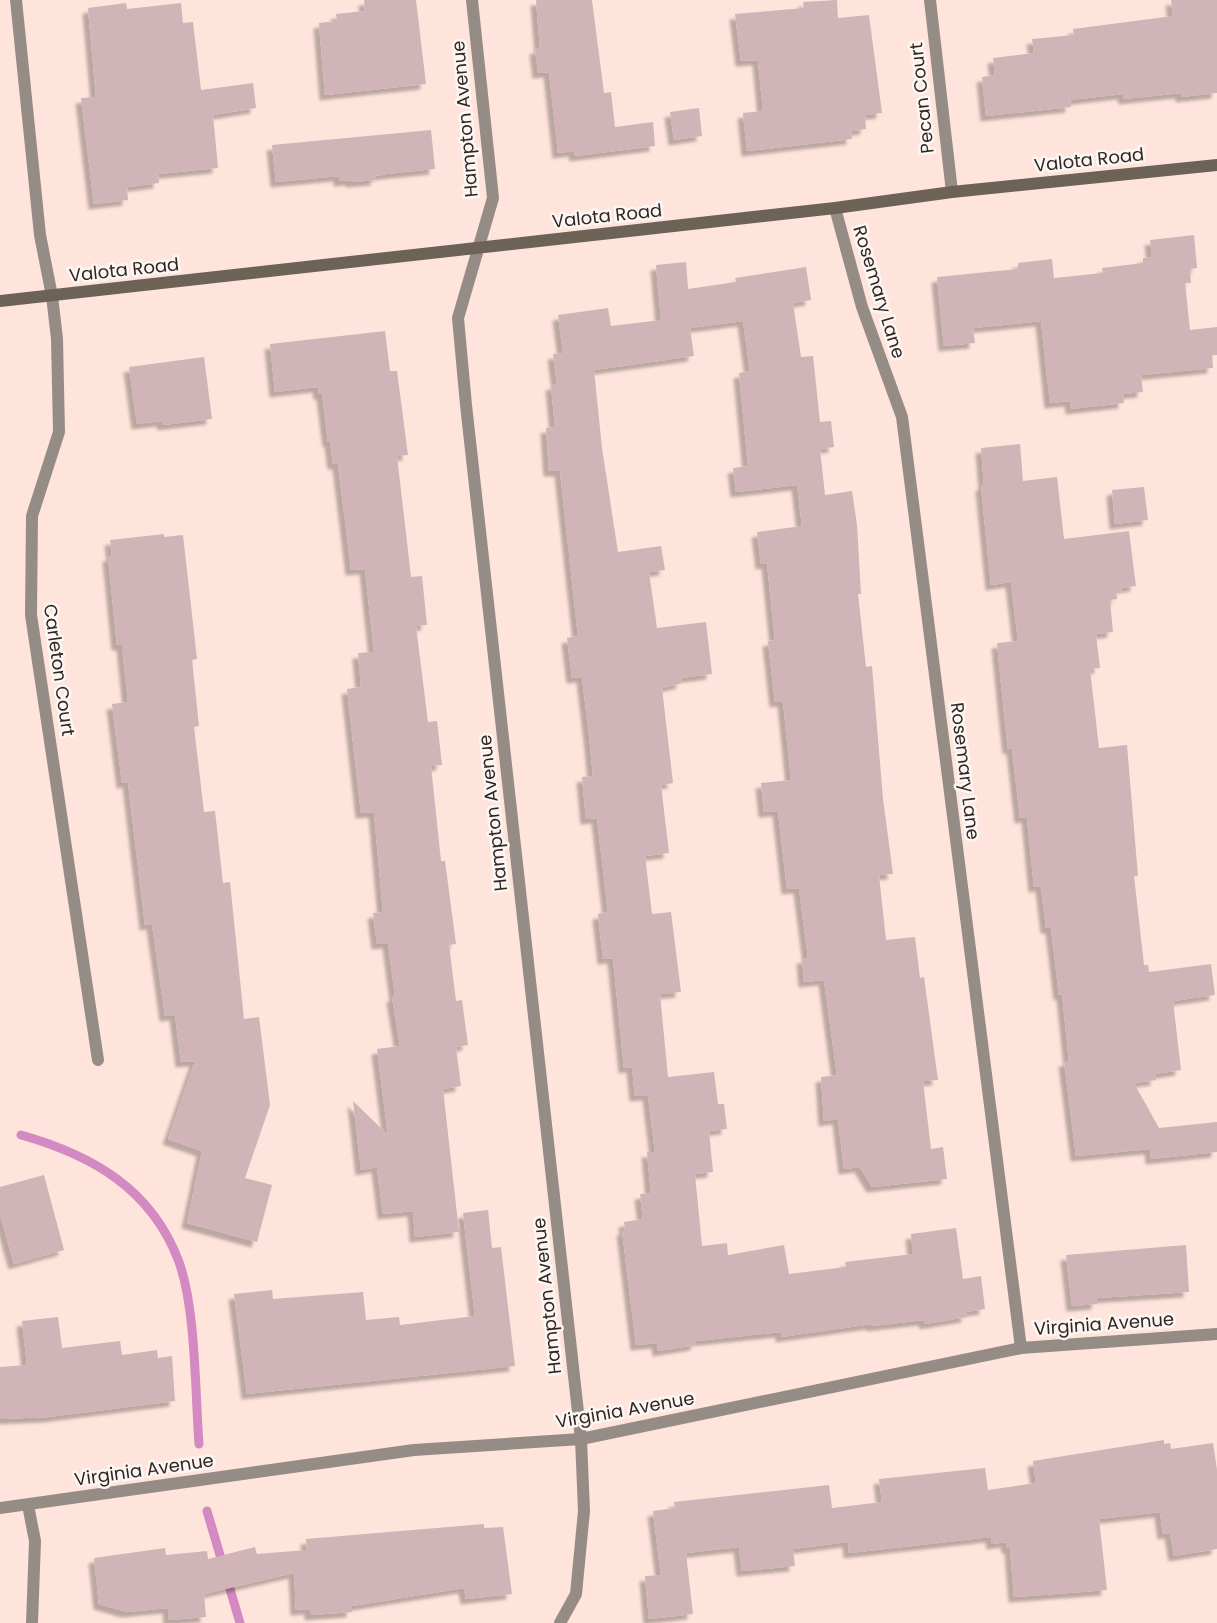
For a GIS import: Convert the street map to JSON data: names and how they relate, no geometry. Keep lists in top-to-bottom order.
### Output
{
  "streets": {
    "street": [
      "Pecan Court",
      "Hampton Avenue",
      "Valota Road",
      "Rosemary Lane",
      "Carleton Court",
      "Virginia Avenue"
    ]
  },
  "crossings": [
    ["Pecan Court", "Valota Road"],
    ["Hampton Avenue", "Valota Road"],
    ["Hampton Avenue", "Virginia Avenue"],
    ["Valota Road", "Rosemary Lane"],
    ["Valota Road", "Carleton Court"],
    ["Rosemary Lane", "Virginia Avenue"]
  ]
}
